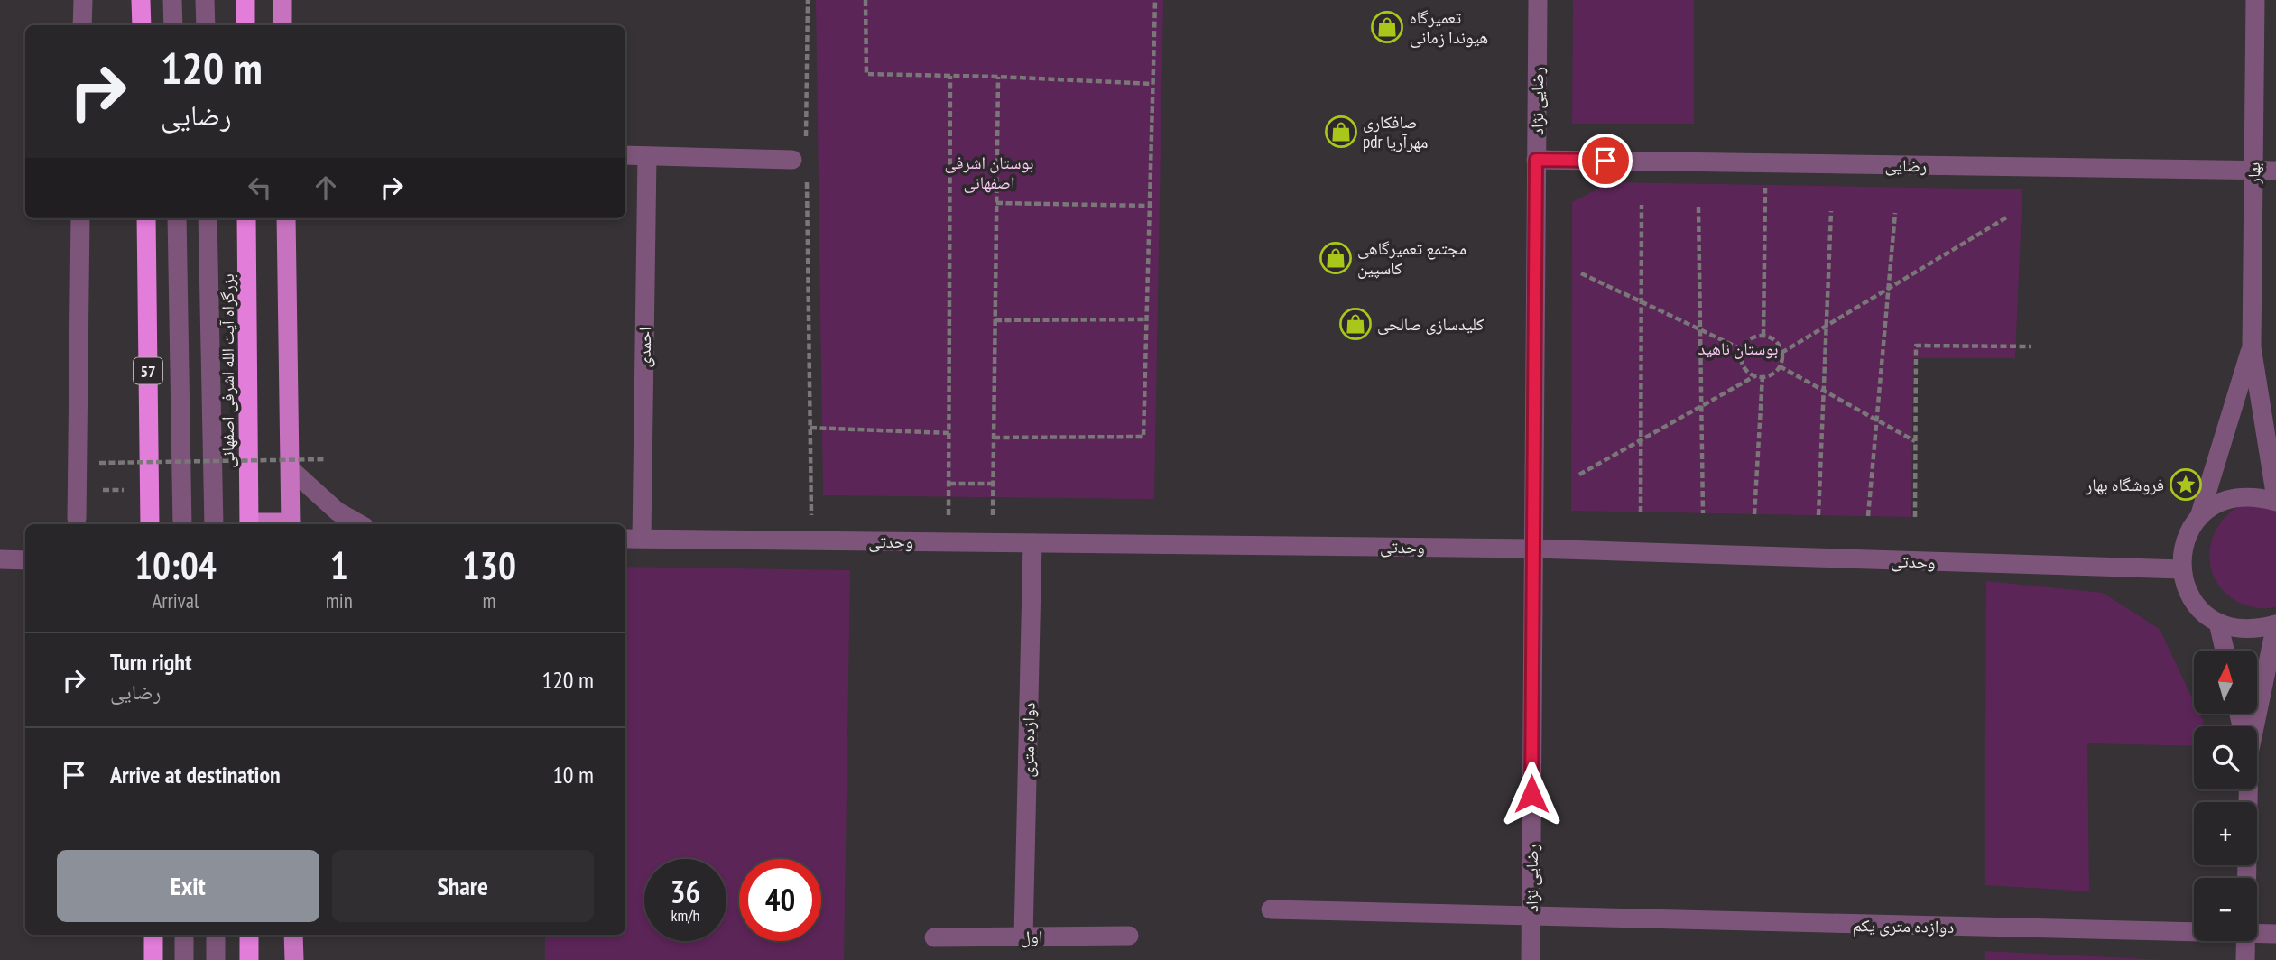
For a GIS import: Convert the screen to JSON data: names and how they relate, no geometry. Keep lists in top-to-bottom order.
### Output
{
  "streets": {
    "highway": ["57", "بزرگراه آیت الله اشرفی اصفهانی"],
    "street": [
      "رضایی نژاد",
      "رضایی",
      "بهار",
      "احمدی",
      "وحدتی",
      "دوازده متری",
      "دوازده متری یکم",
      "اول"
    ]
  },
  "crossings": [
    ["رضایی نژاد", "رضایی"],
    ["رضایی نژاد", "وحدتی"],
    ["رضایی نژاد", "دوازده متری یکم"],
    ["رضایی", "بهار"],
    ["احمدی", "وحدتی"],
    ["وحدتی", "دوازده متری"],
    ["دوازده متری", "اول"]
  ],
  "parks": ["بوستان اشرفی اصفهانی", "بوستان ناهید"],
  "places": {
    "shop": [
      "تعمیرگاه هیوندا زمانی",
      "صافکاری pdr مهرآریا",
      "مجتمع تعمیرگاهی کاسپین",
      "کلیدسازى صالحى"
    ],
    "place": ["فروشگاه بهار"]
  },
  "north": "top",
  "page": {
    "turn": ["120 m", "رضایی"],
    "eta": [
      "10:04",
      "Arrival",
      "1",
      "min",
      "130",
      "m"
    ],
    "list": [
      {
        "name": "Turn right",
        "note": "رضایی",
        "value": "120 m"
      },
      {
        "name": "Arrive at destination",
        "value": "10 m"
      }
    ],
    "map_buttons": ["+", "−"],
    "buttons": ["Exit", "Share"],
    "speed": "36 km/h",
    "limit": "40"
  }
}
